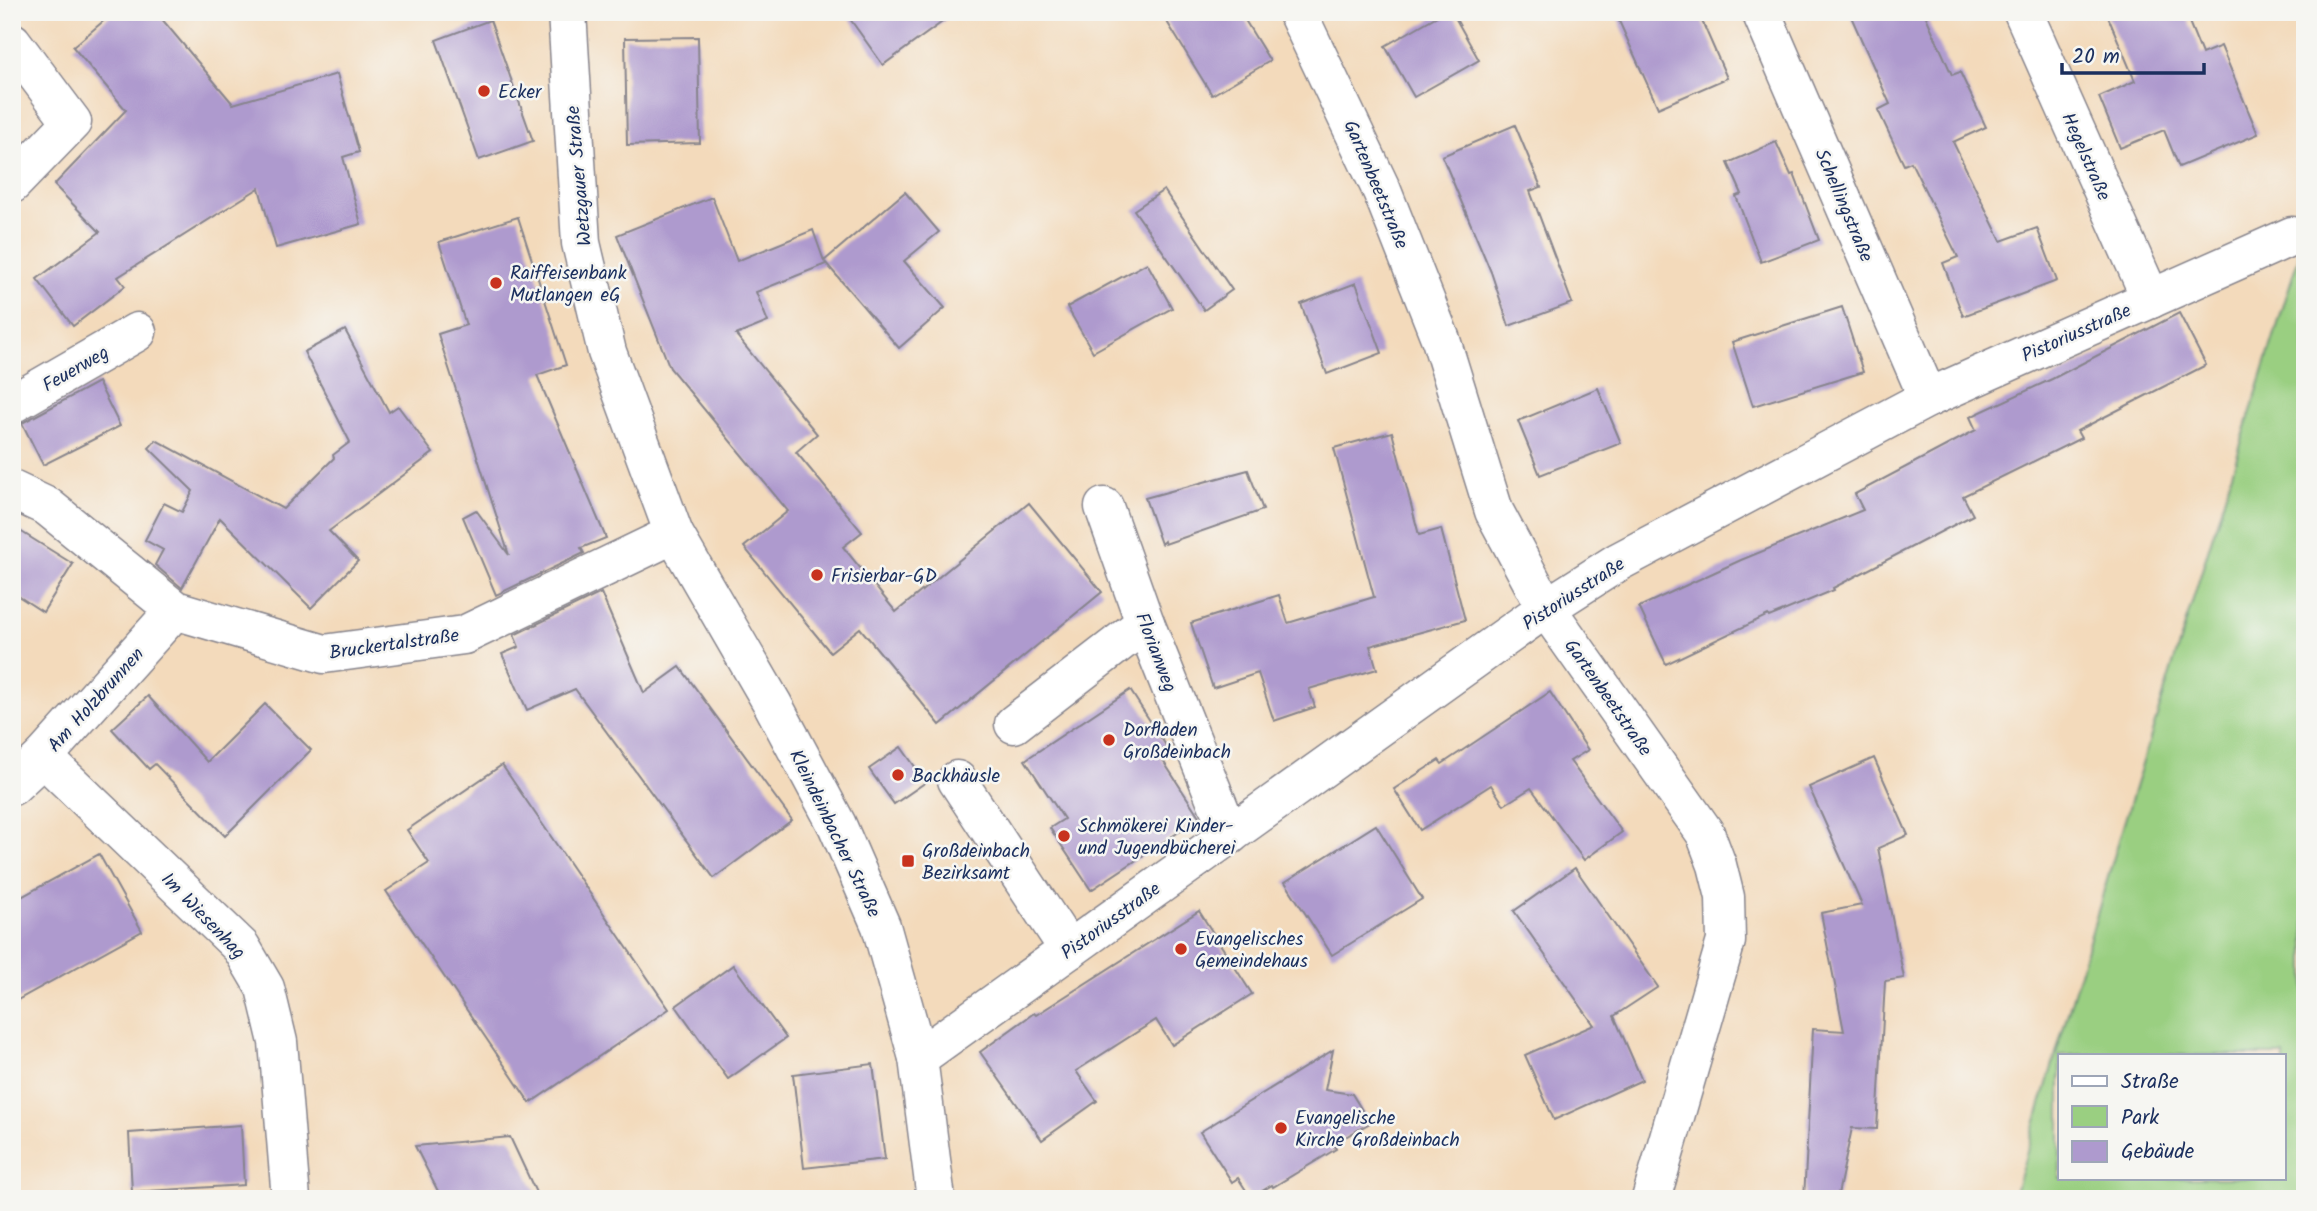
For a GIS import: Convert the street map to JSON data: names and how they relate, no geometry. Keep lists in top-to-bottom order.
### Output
{
  "streets": {
    "street": [
      "Hegelstraße",
      "Wetzgauer Straße",
      "Gartenbeetstraße",
      "Schellingstraße",
      "Pistoriusstraße",
      "Feuerweg",
      "Bruckertalstraße",
      "Florianweg",
      "Am Holzbrunnen",
      "Kleindeinbacher Straße",
      "Im Wiesenhag"
    ]
  },
  "crossings": [
    ["Hegelstraße", "Pistoriusstraße"],
    ["Wetzgauer Straße", "Bruckertalstraße"],
    ["Wetzgauer Straße", "Kleindeinbacher Straße"],
    ["Gartenbeetstraße", "Pistoriusstraße"],
    ["Schellingstraße", "Pistoriusstraße"],
    ["Pistoriusstraße", "Florianweg"],
    ["Pistoriusstraße", "Kleindeinbacher Straße"],
    ["Bruckertalstraße", "Am Holzbrunnen"],
    ["Bruckertalstraße", "Kleindeinbacher Straße"],
    ["Am Holzbrunnen", "Im Wiesenhag"]
  ],
  "places": {
    "other": [
      "Ecker",
      "Raiffeisenbank Mutlangen eG",
      "Frisierbar-GD",
      "Dorfladen Großdeinbach",
      "Backhäusle",
      "Schmökerei Kinder- und Jugendbücherei",
      "Evangelisches Gemeindehaus",
      "Evangelische Kirche Großdeinbach"
    ],
    "transit": ["Großdeinbach Bezirksamt"]
  },
  "legend": ["Straße", "Park", "Gebäude"],
  "scale_bar": "20 m"
}
